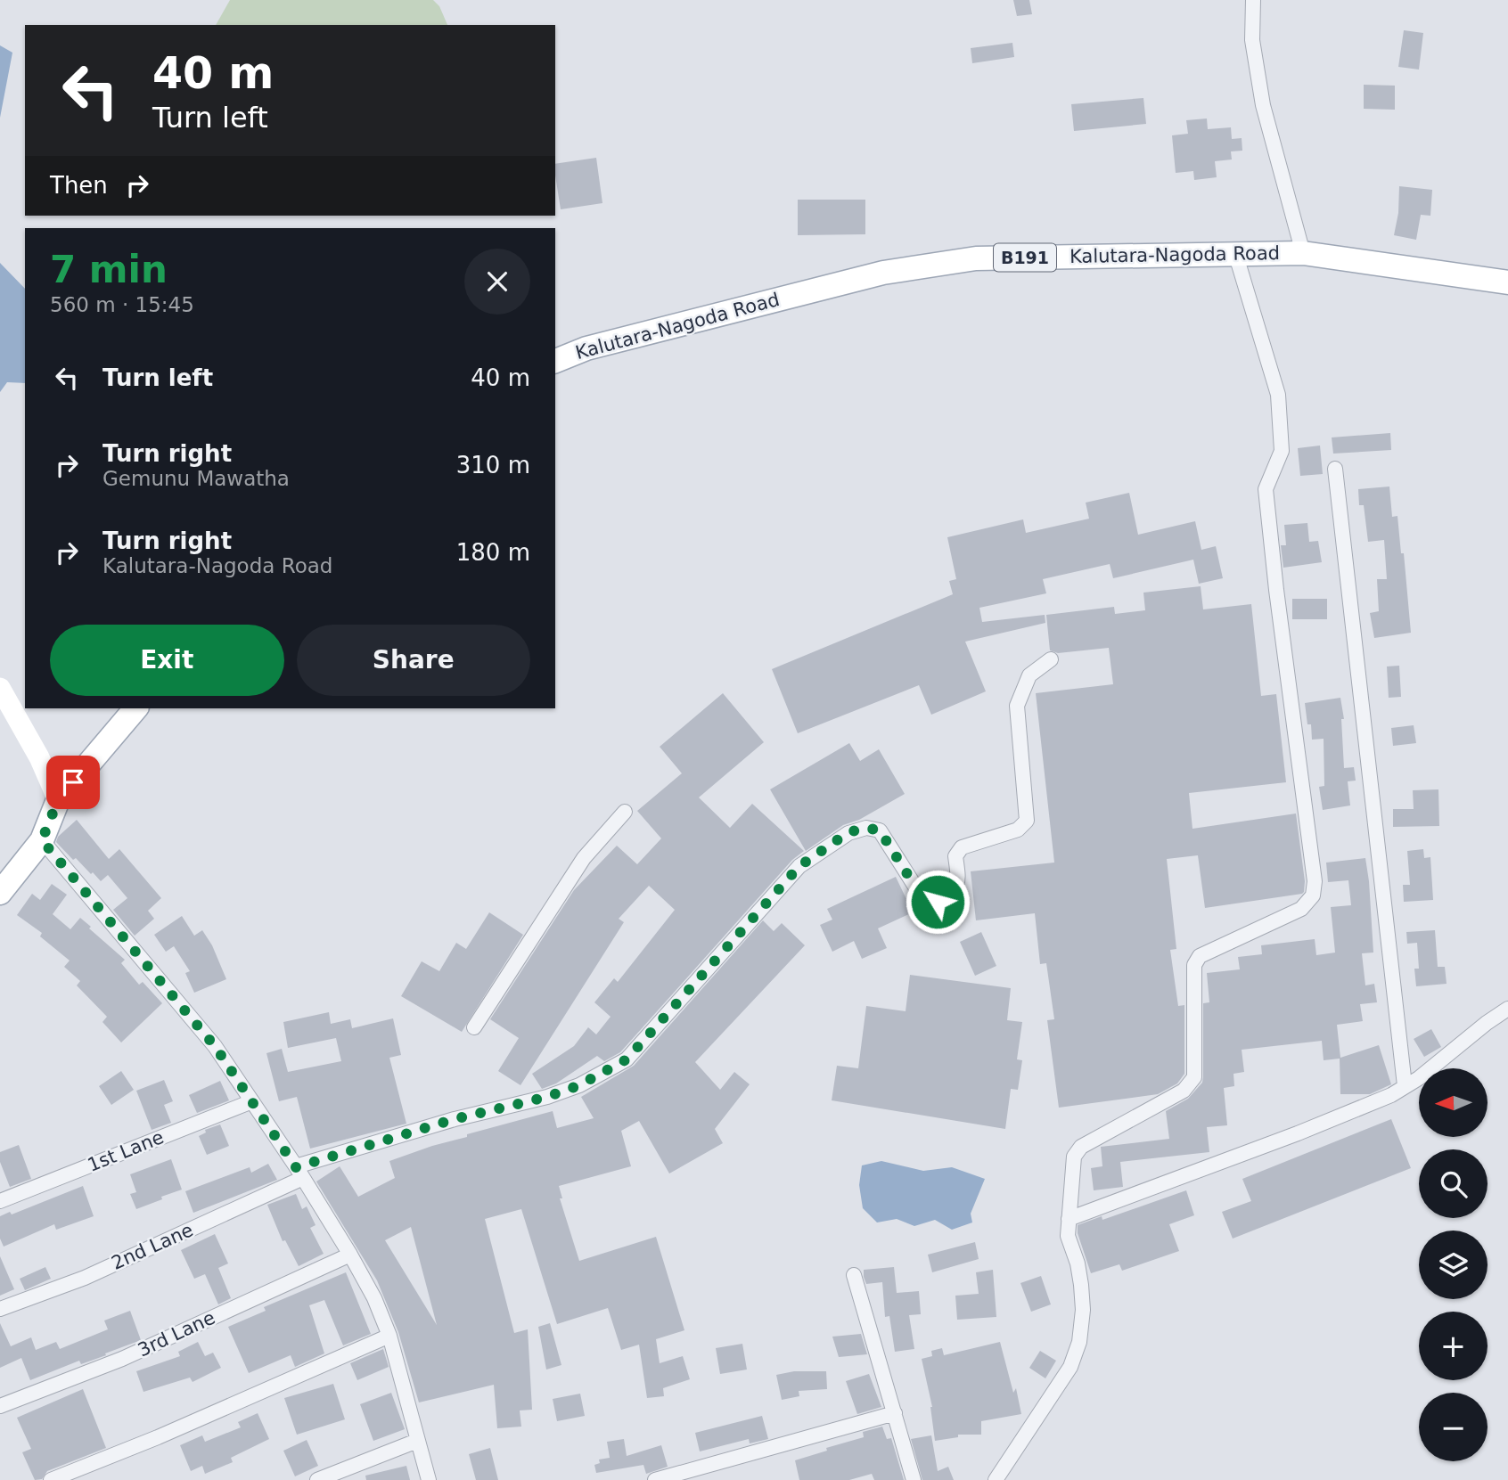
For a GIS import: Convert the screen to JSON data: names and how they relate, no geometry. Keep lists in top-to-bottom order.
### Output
{
  "streets": {
    "main road": ["Kalutara-Nagoda Road", "B191"],
    "street": ["1st Lane", "2nd Lane", "3rd Lane"]
  },
  "north": "left",
  "page": {
    "turn": ["40 m", "Turn left"],
    "then": "Then",
    "heading": ["7 min", "560 m · 15:45"],
    "list": [
      {
        "name": "Turn left",
        "value": "40 m"
      },
      {
        "name": "Turn right",
        "note": "Gemunu Mawatha",
        "value": "310 m"
      },
      {
        "name": "Turn right",
        "note": "Kalutara-Nagoda Road",
        "value": "180 m"
      }
    ],
    "buttons": ["Exit", "Share"],
    "map_buttons": ["+", "−"]
  }
}
